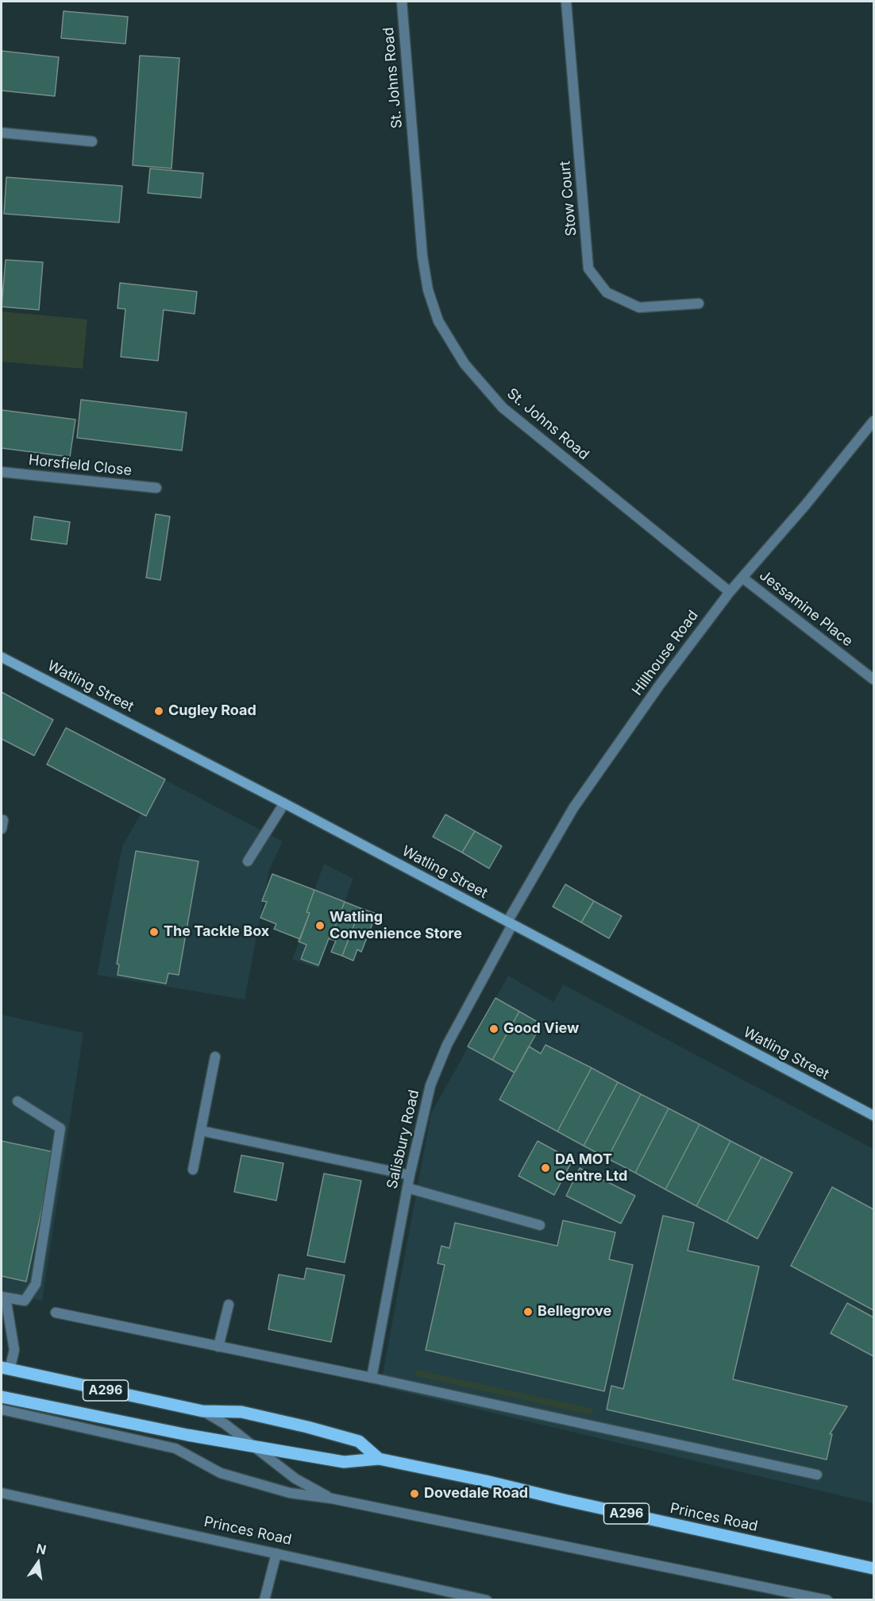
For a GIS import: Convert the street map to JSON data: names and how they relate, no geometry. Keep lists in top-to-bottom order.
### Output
{
  "streets": {
    "main road": ["Watling Street", "A296", "Princes Road"],
    "street": [
      "St. Johns Road",
      "Stow Court",
      "Horsfield Close",
      "Jessamine Place",
      "Hillhouse Road",
      "Salisbury Road"
    ]
  },
  "crossings": [
    ["St. Johns Road", "Hillhouse Road"],
    ["Jessamine Place", "Hillhouse Road"],
    ["Hillhouse Road", "Watling Street"],
    ["Hillhouse Road", "Salisbury Road"],
    ["Watling Street", "Salisbury Road"]
  ],
  "places": [
    "Cugley Road",
    "Watling Convenience Store",
    "The Tackle Box",
    "Good View",
    "DA MOT Centre Ltd",
    "Bellegrove",
    "Dovedale Road"
  ],
  "north": "top"
}
